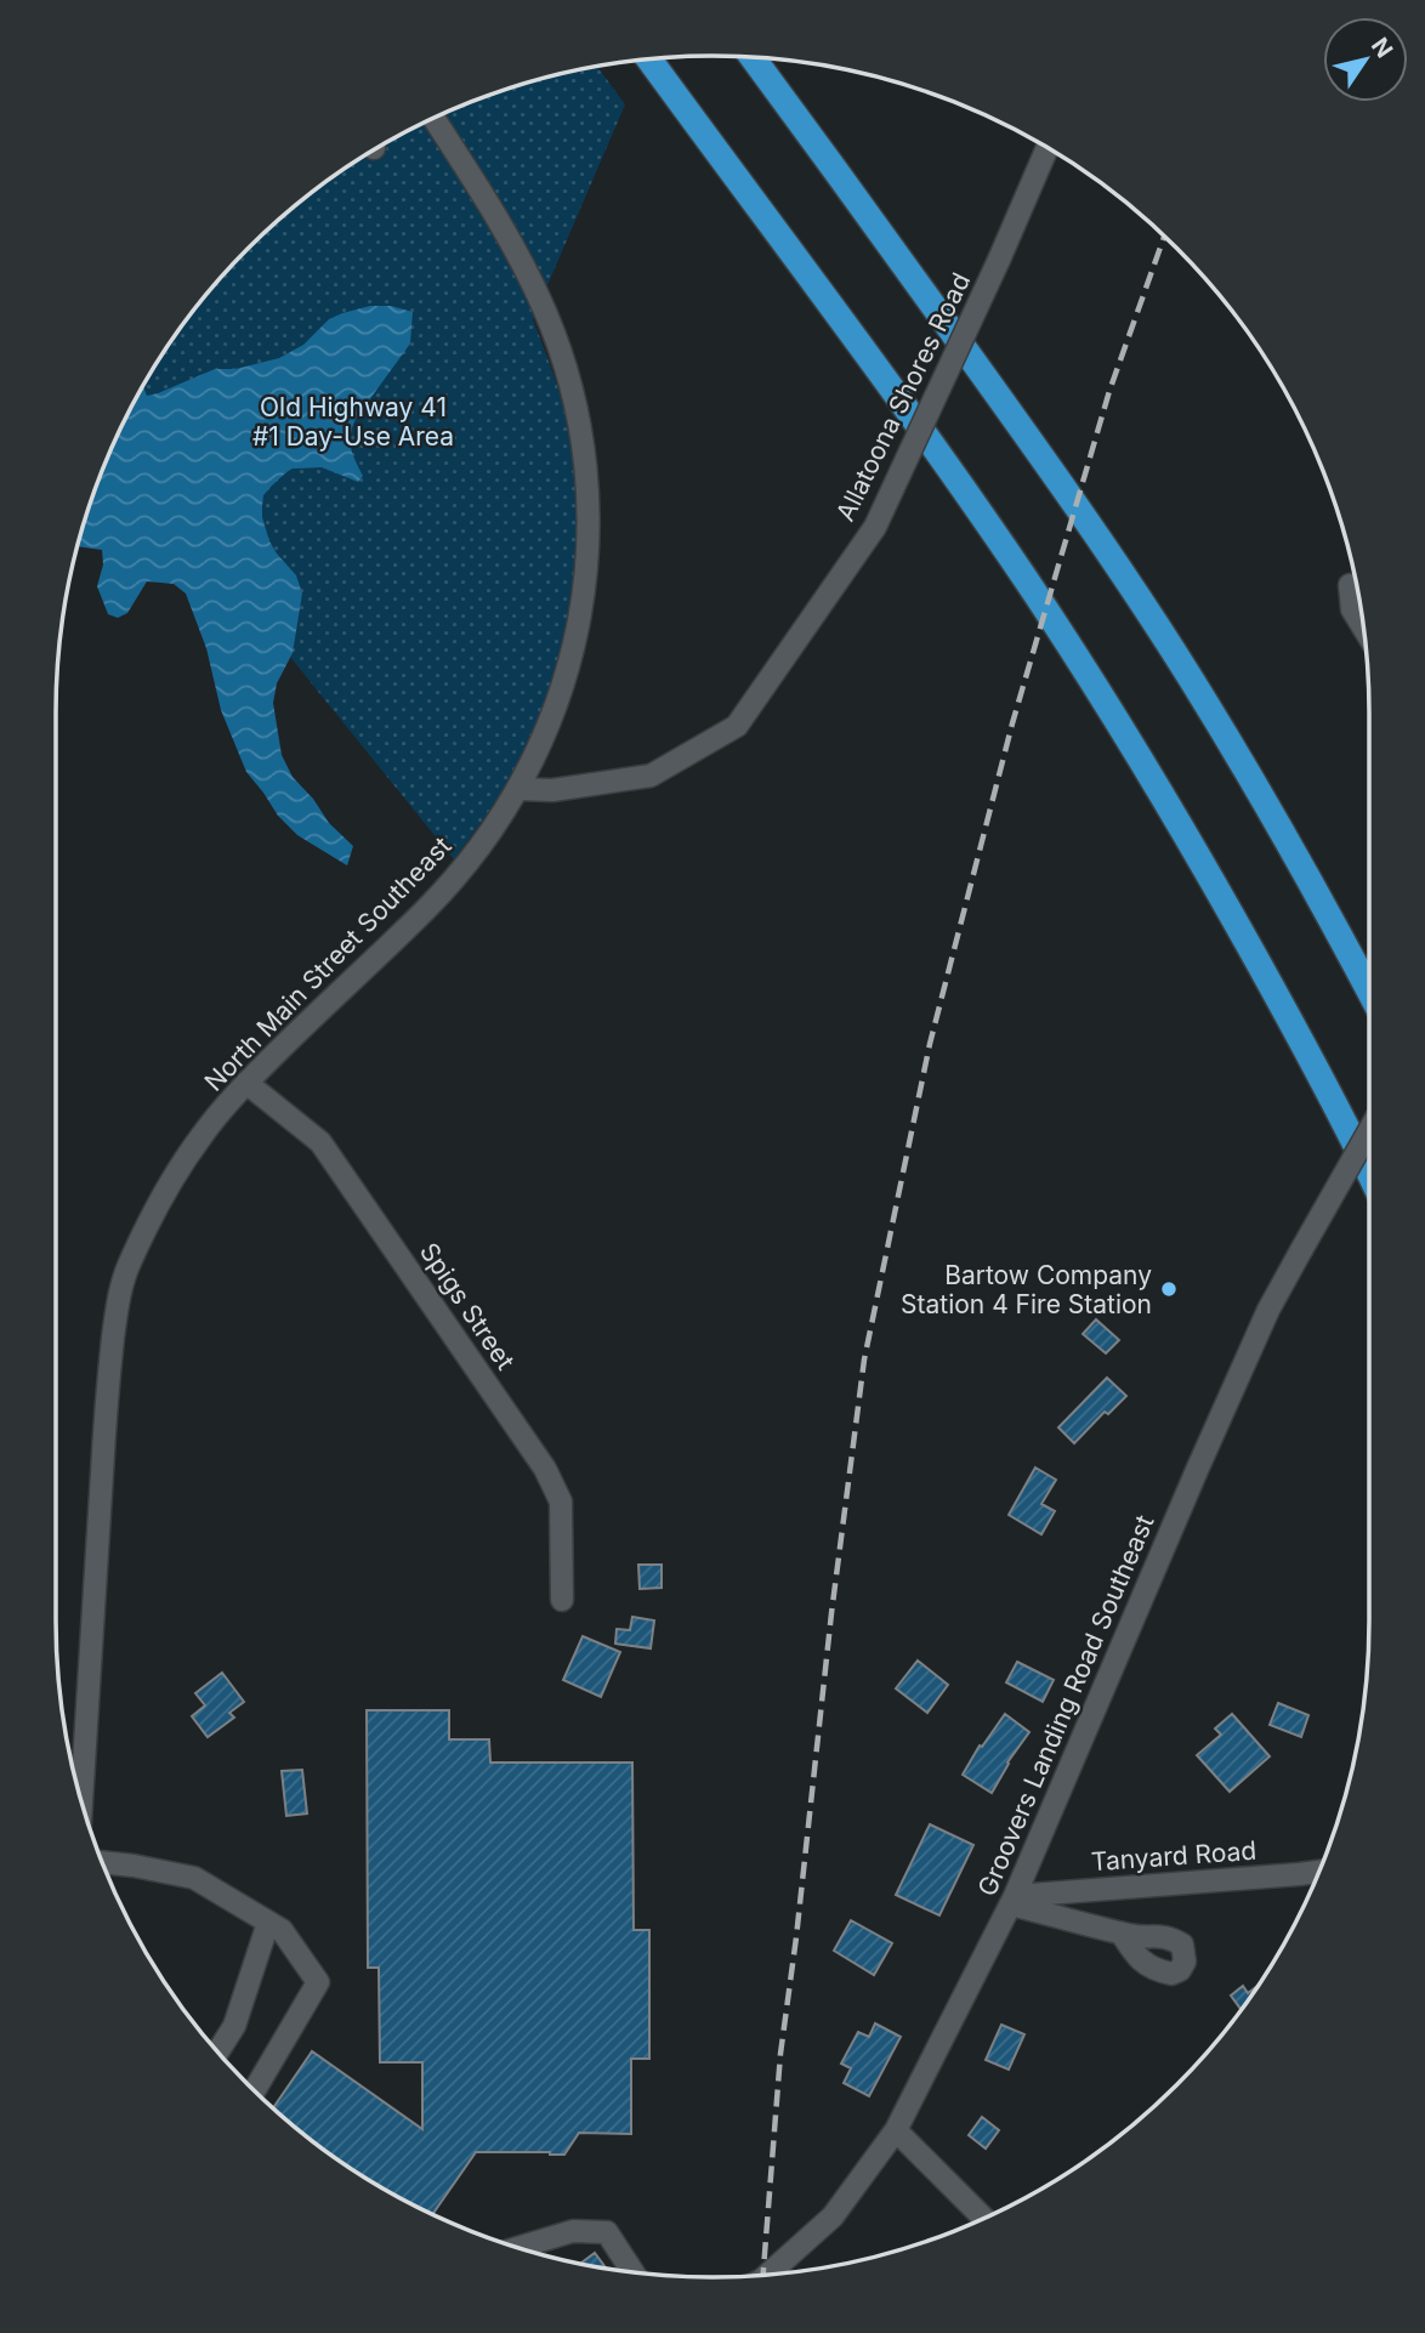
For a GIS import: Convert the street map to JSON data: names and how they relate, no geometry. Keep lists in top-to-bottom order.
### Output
{
  "streets": {
    "street": [
      "Allatoona Shores Road",
      "North Main Street Southeast",
      "Spigs Street",
      "Groovers Landing Road Southeast",
      "Tanyard Road"
    ]
  },
  "crossings": [
    ["Allatoona Shores Road", "North Main Street Southeast"],
    ["North Main Street Southeast", "Spigs Street"],
    ["Groovers Landing Road Southeast", "Tanyard Road"]
  ],
  "parks": ["Old Highway 41 #1 Day-Use Area"],
  "places": ["Bartow Company Station 4 Fire Station"],
  "north": "top right"
}
